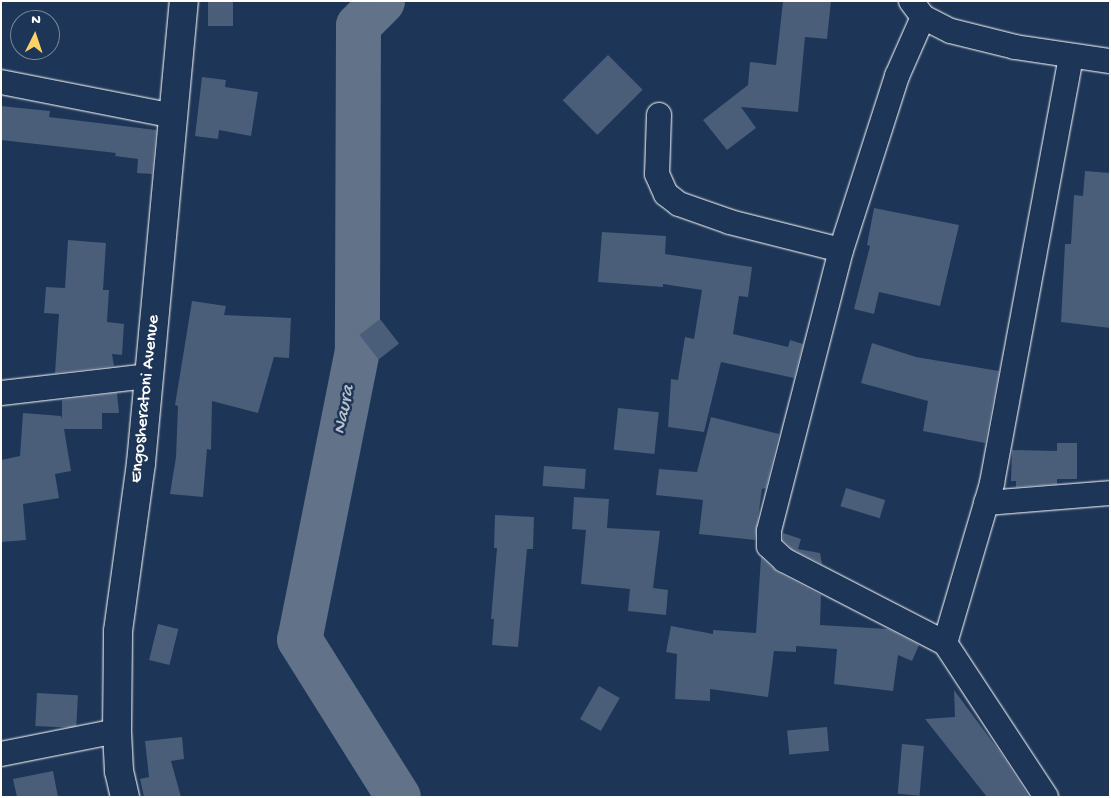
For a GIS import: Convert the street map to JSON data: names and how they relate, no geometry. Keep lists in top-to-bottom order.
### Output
{
  "streets": {
    "street": ["Engosheratoni Avenue"]
  },
  "water": ["Naura"],
  "north": "top"
}
